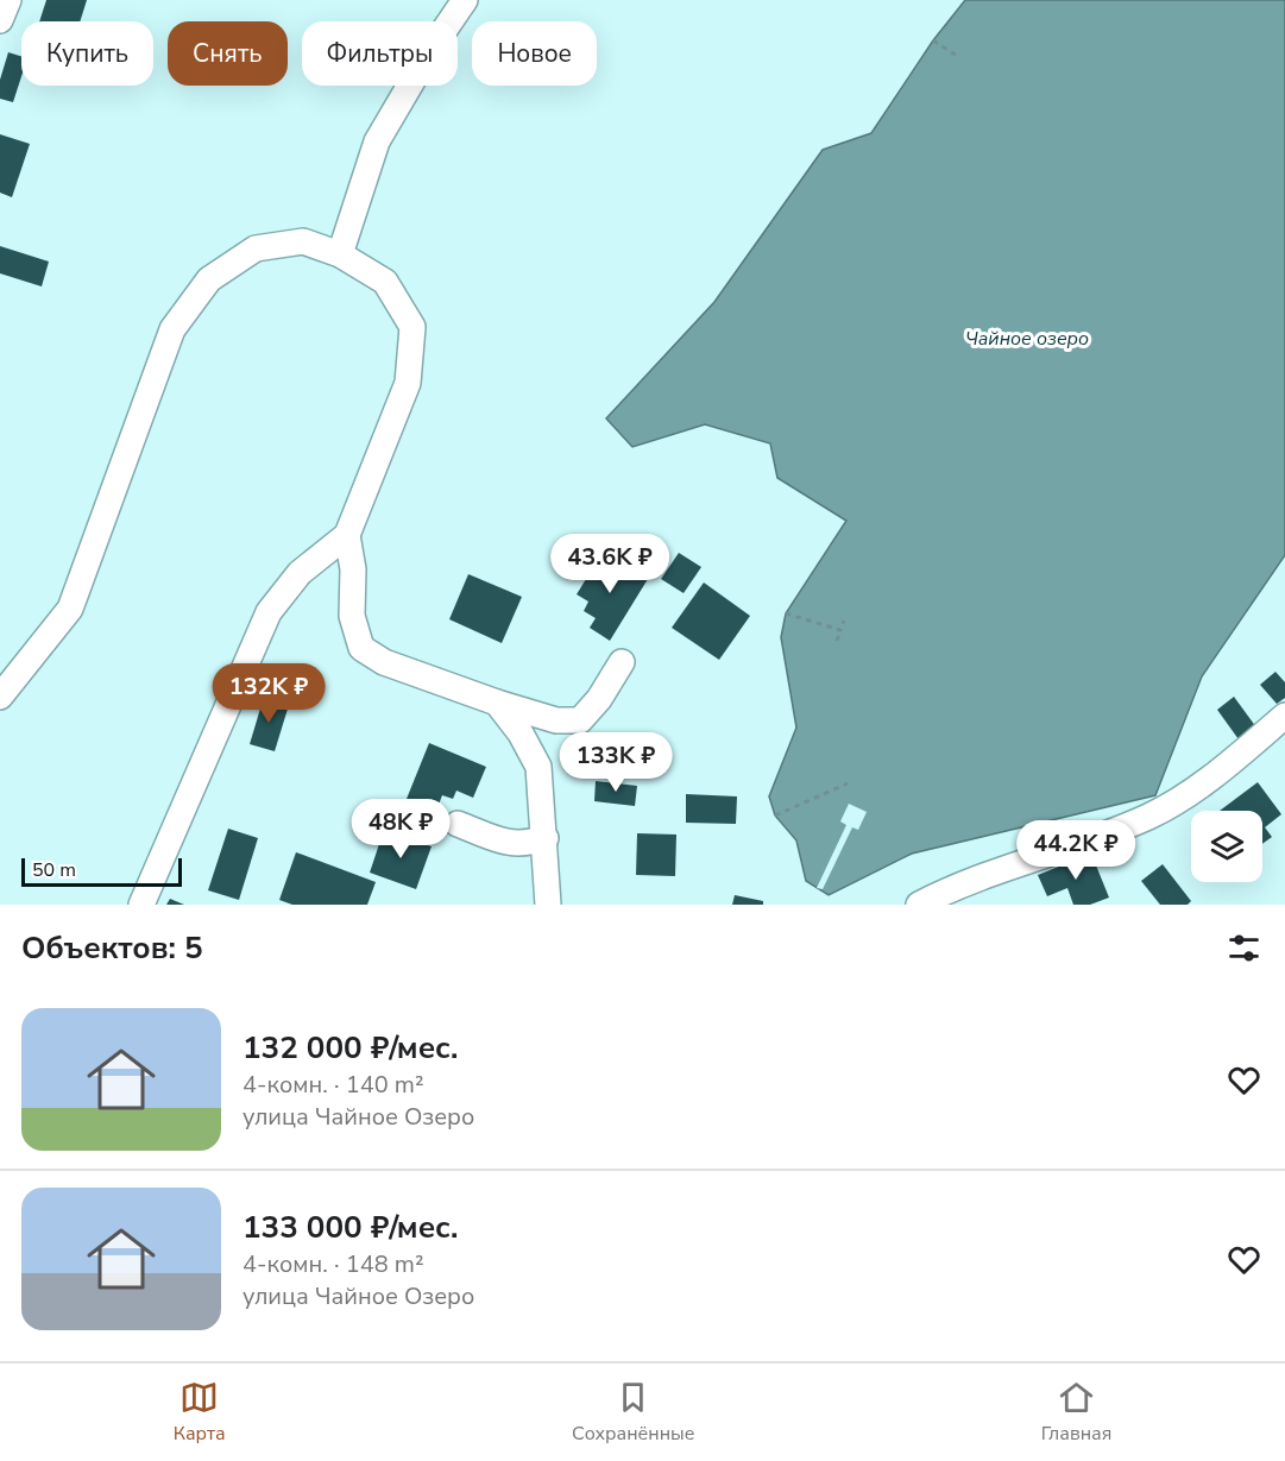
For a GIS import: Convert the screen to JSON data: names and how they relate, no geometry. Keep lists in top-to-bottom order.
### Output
{
  "water": ["Чайное озеро"],
  "scale_bar": "50 m",
  "page": {
    "chip": [
      "Купить",
      "Снять",
      "Фильтры",
      "Новое"
    ],
    "price": [
      "43.6K ₽",
      "132K ₽",
      "133K ₽",
      "48K ₽",
      "44.2K ₽"
    ],
    "scale": "50 m",
    "heading": "Объектов: 5",
    "list": [
      {
        "name": "132 000 ₽/мес.",
        "note": "4-комн. · 140 m² · улица Чайное Озеро"
      },
      {
        "name": "133 000 ₽/мес.",
        "note": "4-комн. · 148 m² · улица Чайное Озеро"
      }
    ],
    "tabs": ["Карта", "Сохранённые", "Главная"]
  }
}
